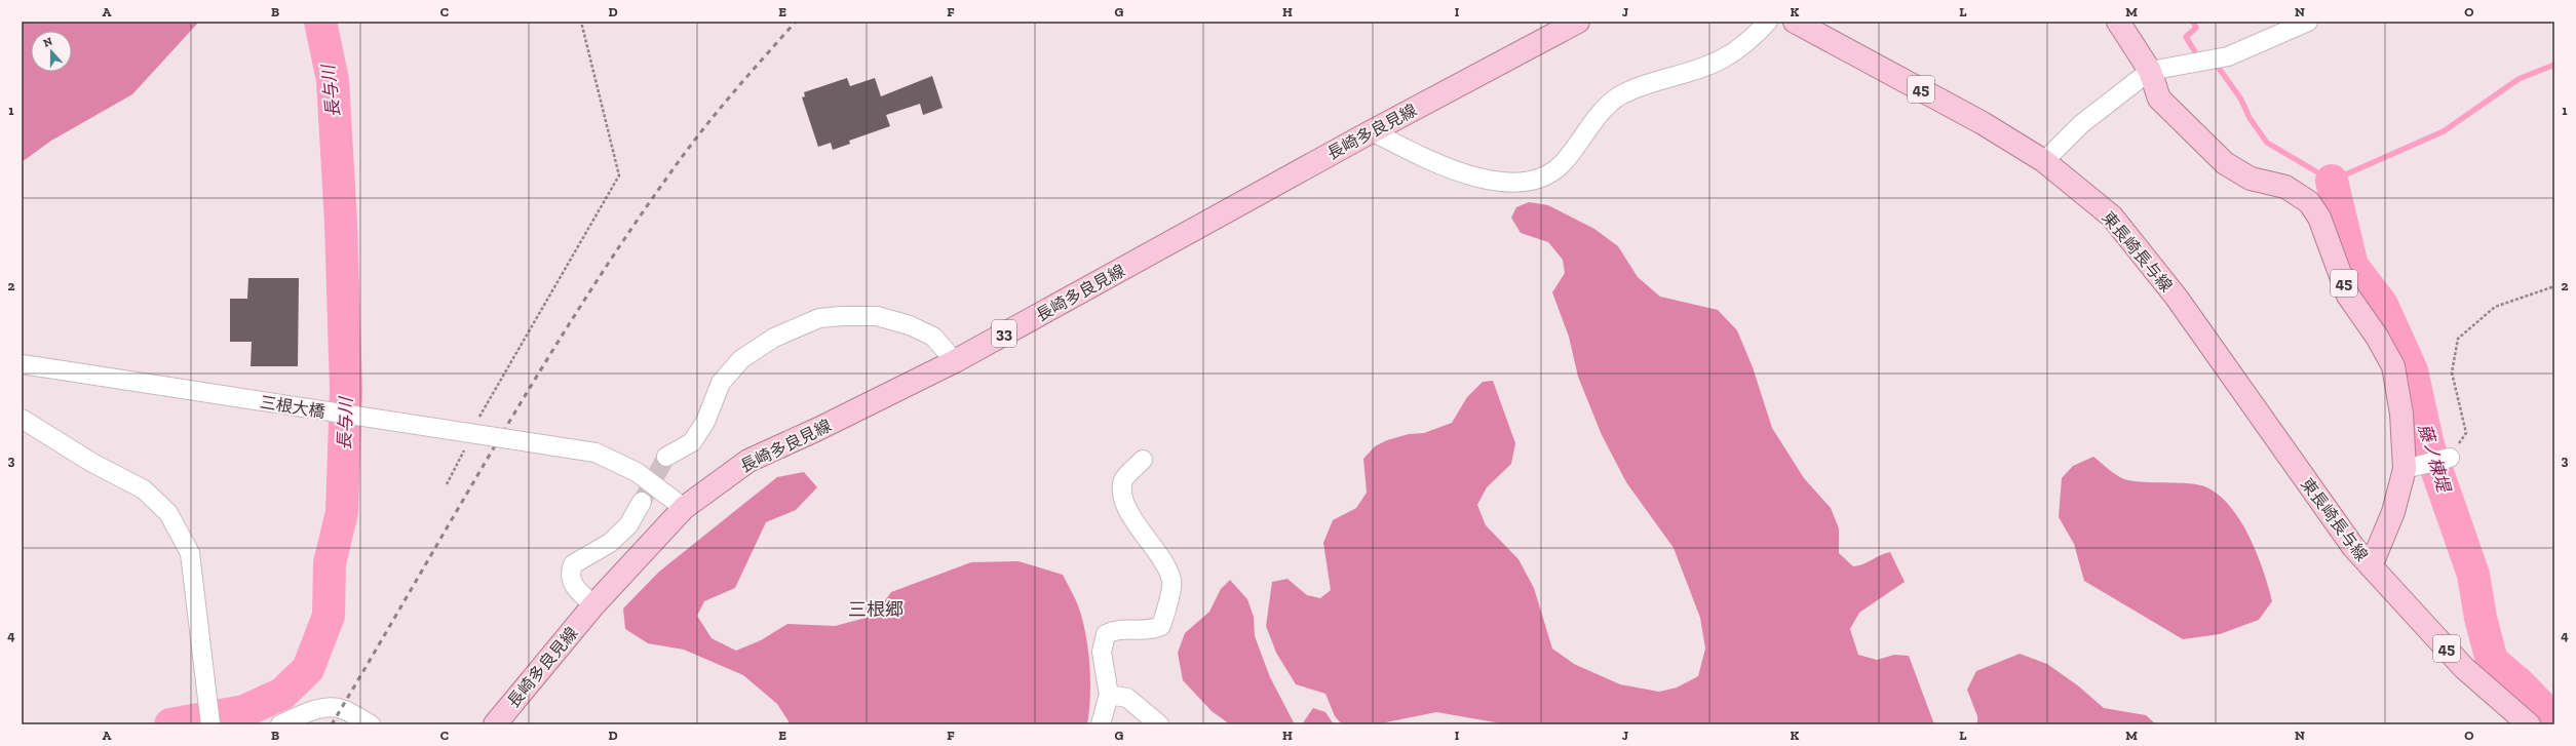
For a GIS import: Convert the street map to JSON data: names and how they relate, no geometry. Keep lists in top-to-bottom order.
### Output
{
  "streets": {
    "main road": [
      "45",
      "長崎多良見線",
      "東長崎長与線",
      "33"
    ],
    "street": ["三根大橋"]
  },
  "crossings": [
    ["長崎多良見線", "三根大橋"]
  ],
  "districts": ["三根郷"],
  "water": ["長与川", "藤ノ棟堤"],
  "north": "top",
  "grid": {
    "columns": [
      "A",
      "B",
      "C",
      "D",
      "E",
      "F",
      "G",
      "H",
      "I",
      "J",
      "K",
      "L",
      "M",
      "N",
      "O"
    ],
    "rows": [
      "1",
      "2",
      "3",
      "4"
    ]
  }
}
